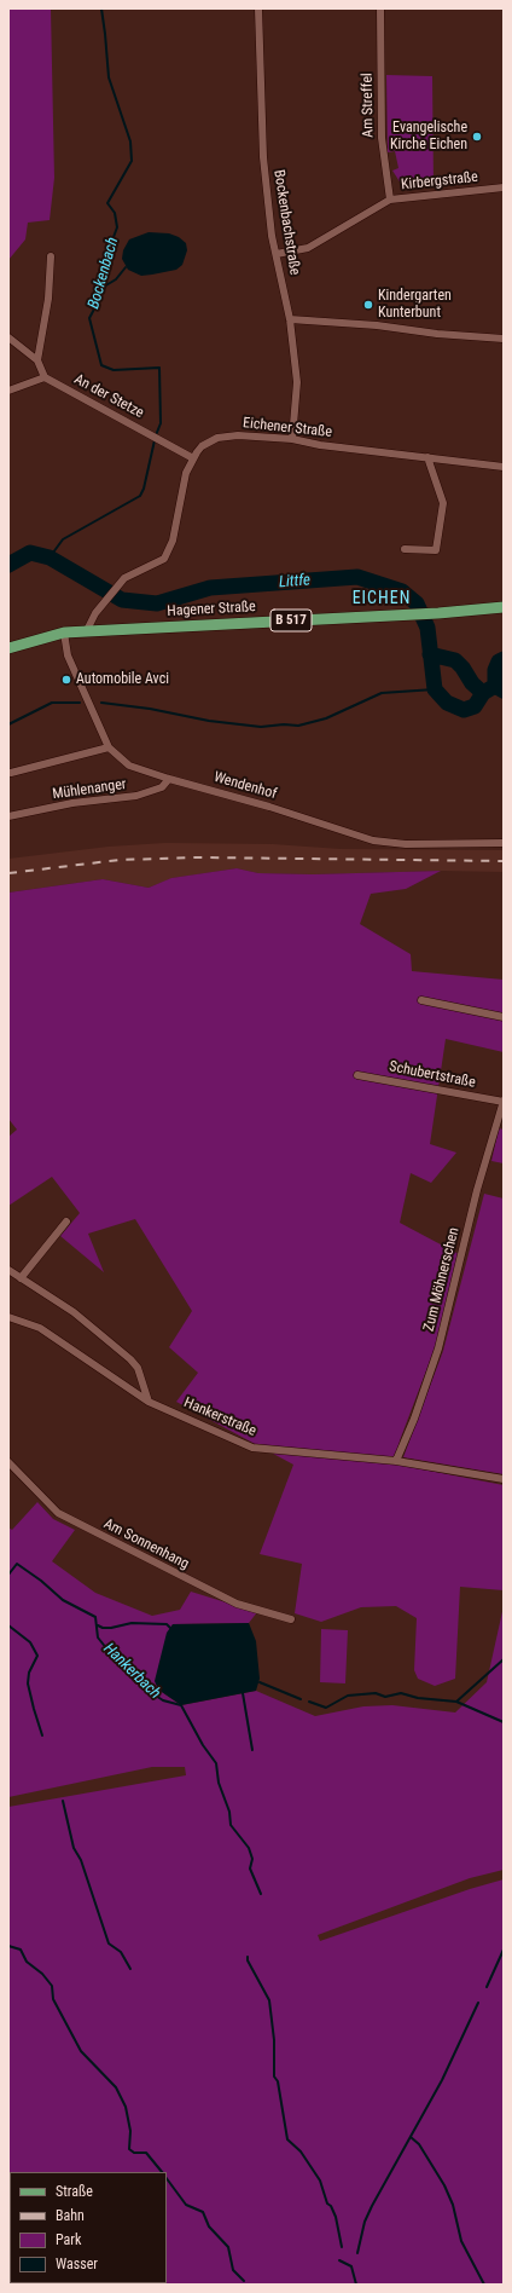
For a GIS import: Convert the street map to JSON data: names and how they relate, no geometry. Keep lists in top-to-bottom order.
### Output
{
  "streets": {
    "main road": ["Hagener Straße", "B 517"],
    "street": [
      "Am Streffel",
      "Kirbergstraße",
      "Bockenbachstraße",
      "An der Stetze",
      "Eichener Straße",
      "Wendenhof",
      "Mühlenanger",
      "Schubertstraße",
      "Zum Möhnerschen",
      "Hankerstraße",
      "Am Sonnenhang"
    ]
  },
  "crossings": [
    ["Am Streffel", "Kirbergstraße"],
    ["Kirbergstraße", "Bockenbachstraße"],
    ["Bockenbachstraße", "Eichener Straße"],
    ["An der Stetze", "Eichener Straße"],
    ["Eichener Straße", "Hagener Straße"],
    ["Hagener Straße", "Wendenhof"],
    ["Wendenhof", "Mühlenanger"],
    ["Schubertstraße", "Zum Möhnerschen"],
    ["Zum Möhnerschen", "Hankerstraße"]
  ],
  "districts": ["EICHEN"],
  "water": ["Bockenbach", "Littfe", "Hankerbach"],
  "places": ["Evangelische Kirche Eichen", "Kindergarten Kunterbunt", "Automobile Avci"],
  "legend": [
    "Straße",
    "Bahn",
    "Park",
    "Wasser"
  ]
}
